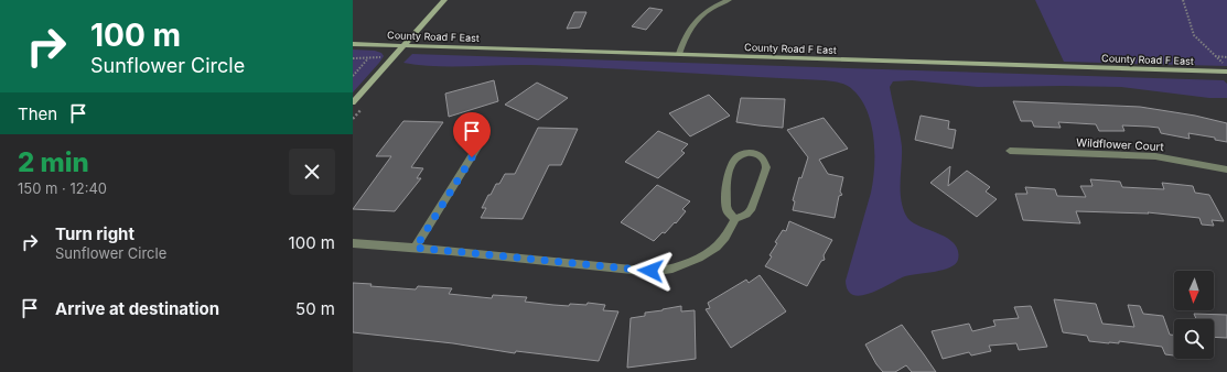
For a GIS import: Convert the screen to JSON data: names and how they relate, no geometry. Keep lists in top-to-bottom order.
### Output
{
  "streets": {
    "street": ["County Road F East", "Wildflower Court"]
  },
  "north": "bottom",
  "page": {
    "turn": ["100 m", "Sunflower Circle"],
    "then": "Then",
    "heading": ["2 min", "150 m · 12:40"],
    "list": [
      {
        "name": "Turn right",
        "note": "Sunflower Circle",
        "value": "100 m"
      },
      {
        "name": "Arrive at destination",
        "value": "50 m"
      }
    ]
  }
}
